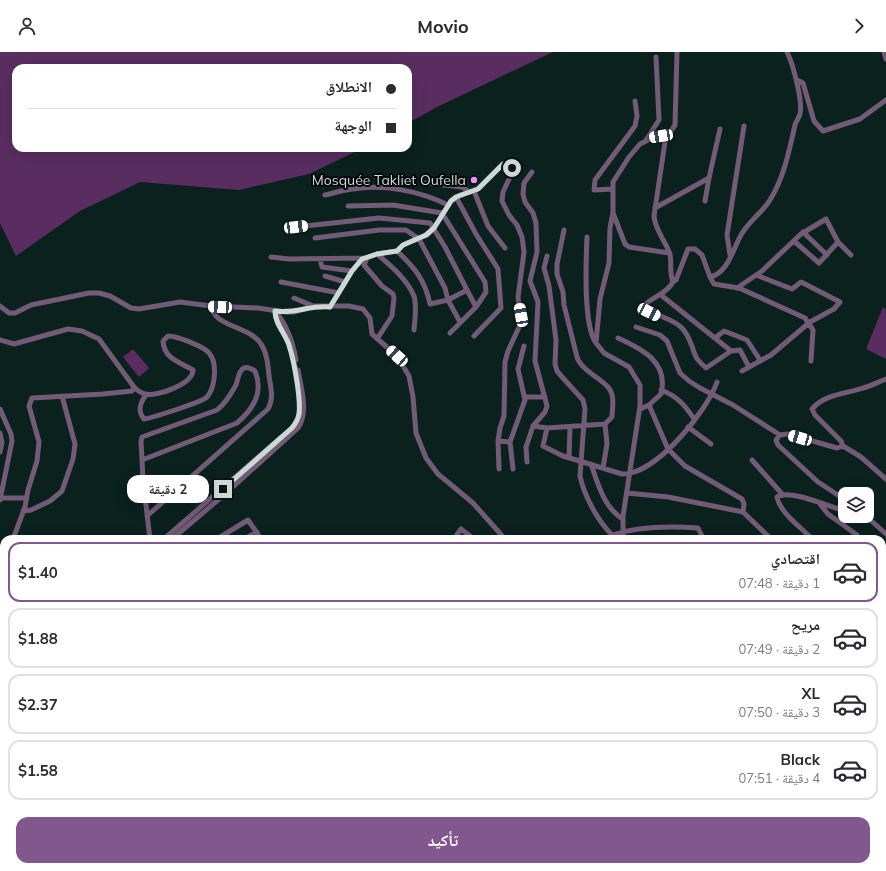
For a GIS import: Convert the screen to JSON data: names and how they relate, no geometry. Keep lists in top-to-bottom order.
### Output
{
  "places": ["Mosquée Takliet Oufella"],
  "page": {
    "header": "Movio",
    "banner": ["الانطلاق", "الوجهة"],
    "bubble": "2 دقيقة",
    "list": [
      {
        "name": "اقتصادي",
        "note": "1 دقيقة · 07:48",
        "value": "$1.40"
      },
      {
        "name": "مريح",
        "note": "2 دقيقة · 07:49",
        "value": "$1.88"
      },
      {
        "name": "XL",
        "note": "3 دقيقة · 07:50",
        "value": "$2.37"
      },
      {
        "name": "Black",
        "note": "4 دقيقة · 07:51",
        "value": "$1.58"
      }
    ],
    "buttons": "تأكيد"
  }
}
